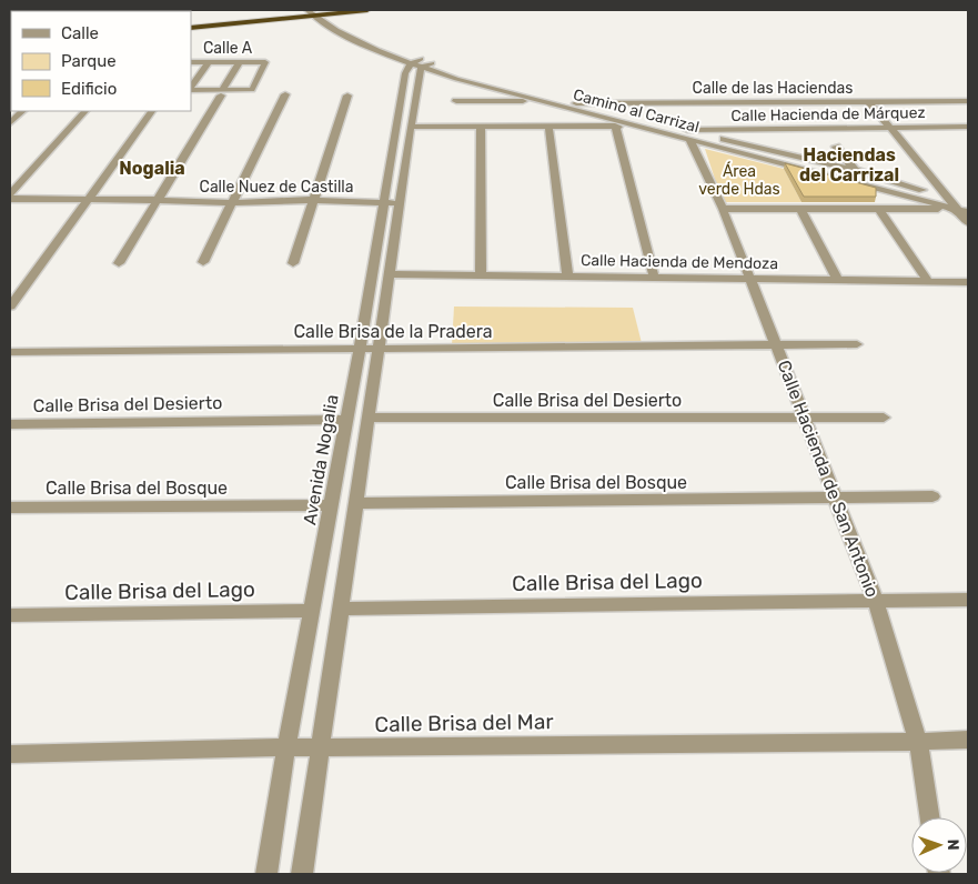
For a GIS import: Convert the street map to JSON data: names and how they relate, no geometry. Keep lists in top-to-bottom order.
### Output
{
  "streets": {
    "street": [
      "Calle A",
      "Calle de las Haciendas",
      "Camino al Carrizal",
      "Calle Hacienda de Márquez",
      "Calle Nuez de Castilla",
      "Calle Hacienda de Mendoza",
      "Calle Brisa de la Pradera",
      "Calle Brisa del Desierto",
      "Avenida Nogalia",
      "Calle Hacienda de San Antonio",
      "Calle Brisa del Bosque",
      "Calle Brisa del Lago",
      "Calle Brisa del Mar"
    ]
  },
  "crossings": [
    ["Calle de las Haciendas", "Camino al Carrizal"],
    ["Camino al Carrizal", "Calle Hacienda de Márquez"],
    ["Camino al Carrizal", "Avenida Nogalia"],
    ["Camino al Carrizal", "Calle Hacienda de San Antonio"],
    ["Calle Hacienda de Márquez", "Calle Hacienda de San Antonio"],
    ["Calle Nuez de Castilla", "Avenida Nogalia"],
    ["Calle Hacienda de Mendoza", "Calle Hacienda de San Antonio"],
    ["Calle Brisa de la Pradera", "Avenida Nogalia"],
    ["Calle Brisa de la Pradera", "Calle Hacienda de San Antonio"],
    ["Calle Brisa del Desierto", "Avenida Nogalia"],
    ["Calle Brisa del Desierto", "Calle Hacienda de San Antonio"],
    ["Avenida Nogalia", "Calle Brisa del Bosque"],
    ["Avenida Nogalia", "Calle Brisa del Lago"],
    ["Avenida Nogalia", "Calle Brisa del Mar"],
    ["Calle Hacienda de San Antonio", "Calle Brisa del Bosque"],
    ["Calle Hacienda de San Antonio", "Calle Brisa del Lago"],
    ["Calle Hacienda de San Antonio", "Calle Brisa del Mar"]
  ],
  "districts": ["Haciendas del Carrizal", "Nogalia"],
  "parks": ["Área verde Hdas"],
  "legend": ["Calle", "Parque", "Edificio"],
  "north": "right"
}
